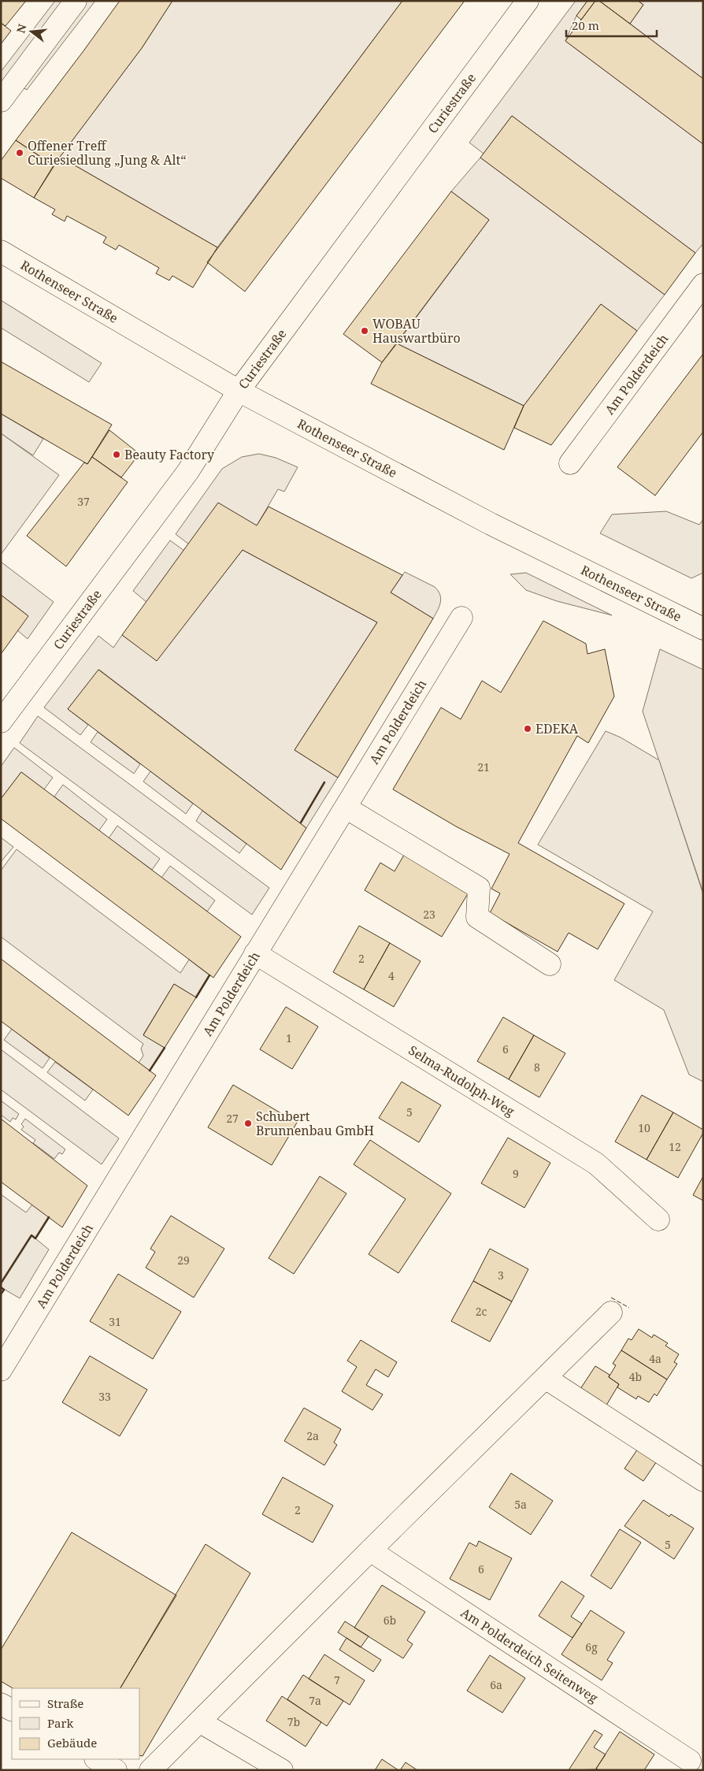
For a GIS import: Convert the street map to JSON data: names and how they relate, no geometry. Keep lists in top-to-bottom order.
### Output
{
  "streets": {
    "street": [
      "Curiestraße",
      "Rothenseer Straße",
      "Am Polderdeich",
      "Selma-Rudolph-Weg",
      "Am Polderdeich Seitenweg"
    ]
  },
  "crossings": [
    ["Curiestraße", "Rothenseer Straße"],
    ["Am Polderdeich", "Selma-Rudolph-Weg"]
  ],
  "places": [
    "Offener Treff Curiesiedlung „Jung & Alt“",
    "WOBAU Hauswartbüro",
    "Beauty Factory",
    "EDEKA",
    "Schubert Brunnenbau GmbH"
  ],
  "house_numbers": [
    "37",
    "21",
    "23",
    "2",
    "4",
    "1",
    "6",
    "8",
    "5",
    "27",
    "10",
    "12",
    "9",
    "29",
    "3",
    "2c",
    "31",
    "4a",
    "4b",
    "33",
    "2a",
    "5a",
    "2",
    "5",
    "6",
    "6b",
    "6g",
    "7",
    "6a",
    "7a",
    "7b"
  ],
  "legend": ["Straße", "Park", "Gebäude"],
  "scale_bar": "20 m",
  "north": "left"
}
